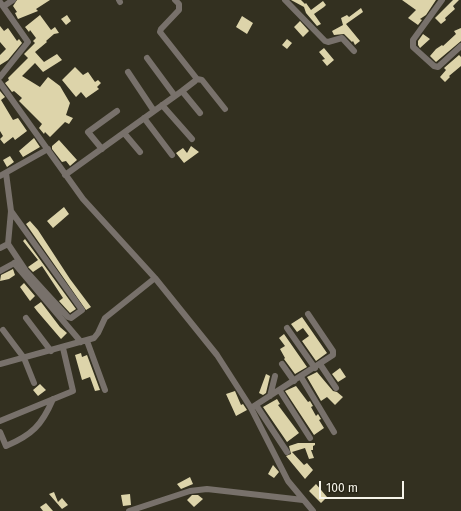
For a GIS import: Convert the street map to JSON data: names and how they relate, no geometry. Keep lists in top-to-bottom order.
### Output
{
  "scale_bar": "100 m"
}
